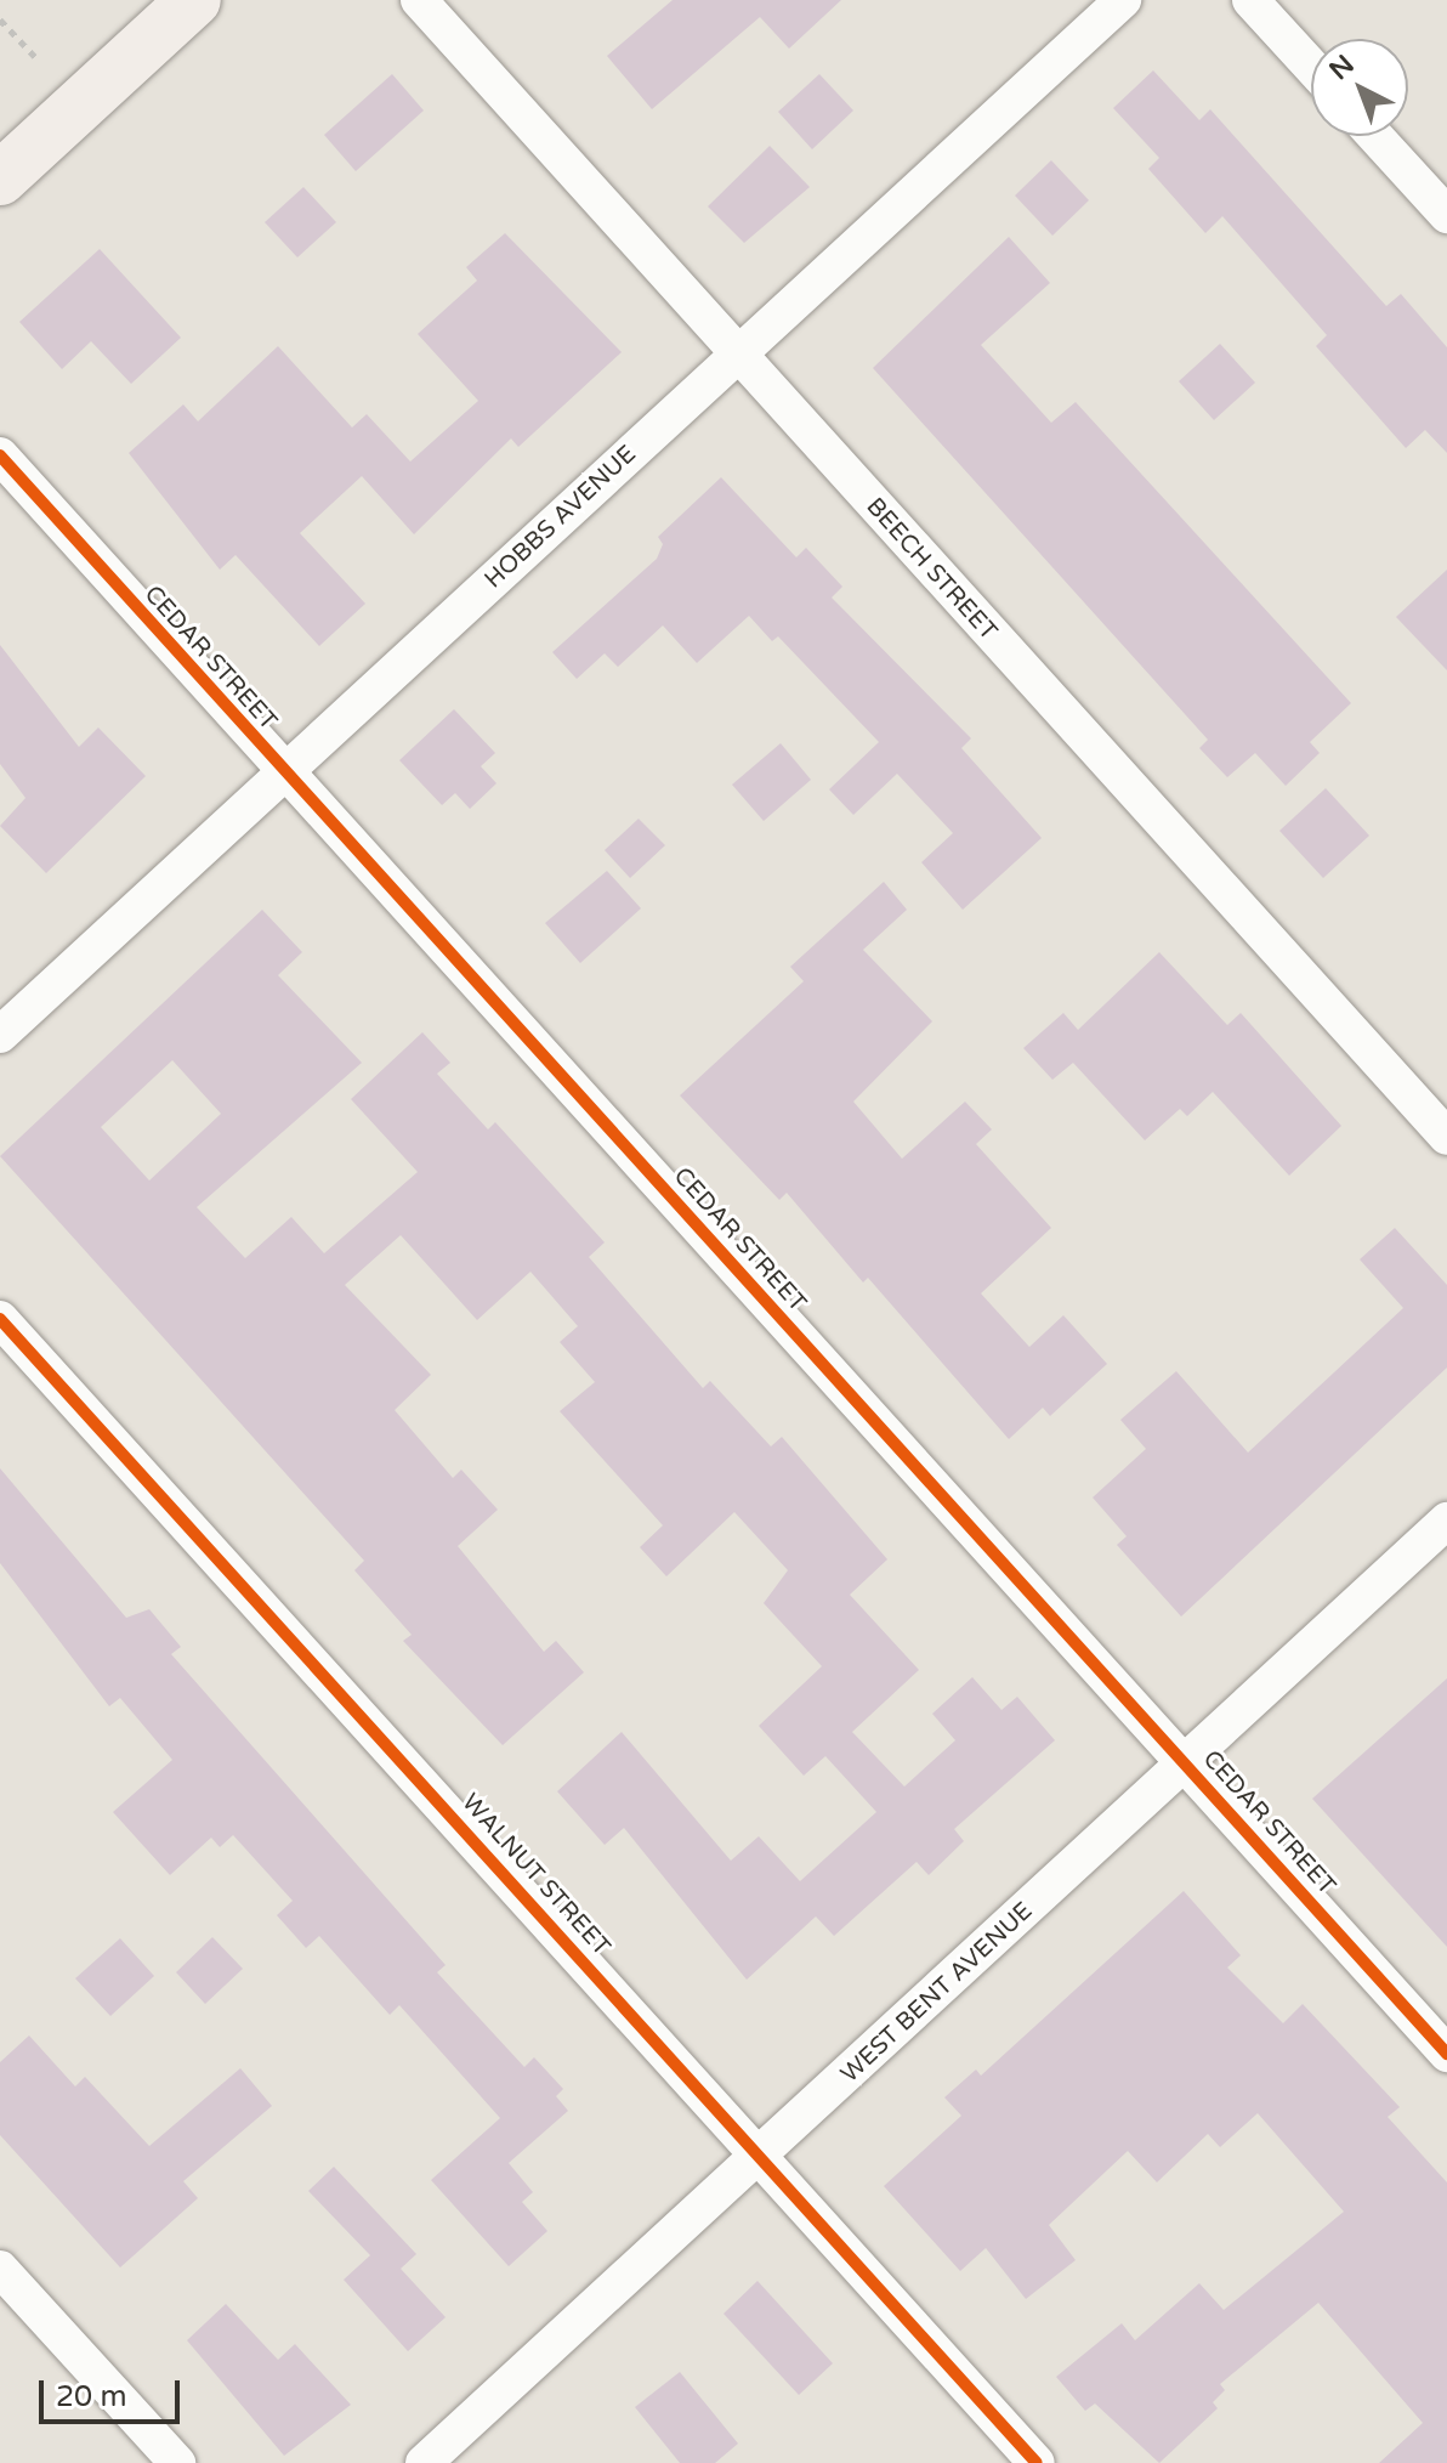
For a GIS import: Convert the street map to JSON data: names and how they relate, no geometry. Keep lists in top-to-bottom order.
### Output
{
  "streets": {
    "street": [
      "HOBBS AVENUE",
      "BEECH STREET",
      "CEDAR STREET",
      "WALNUT STREET",
      "WEST BENT AVENUE"
    ]
  },
  "crossings": [
    ["HOBBS AVENUE", "BEECH STREET"],
    ["HOBBS AVENUE", "CEDAR STREET"],
    ["CEDAR STREET", "WEST BENT AVENUE"],
    ["WALNUT STREET", "WEST BENT AVENUE"]
  ],
  "scale_bar": "20 m",
  "north": "top left"
}
